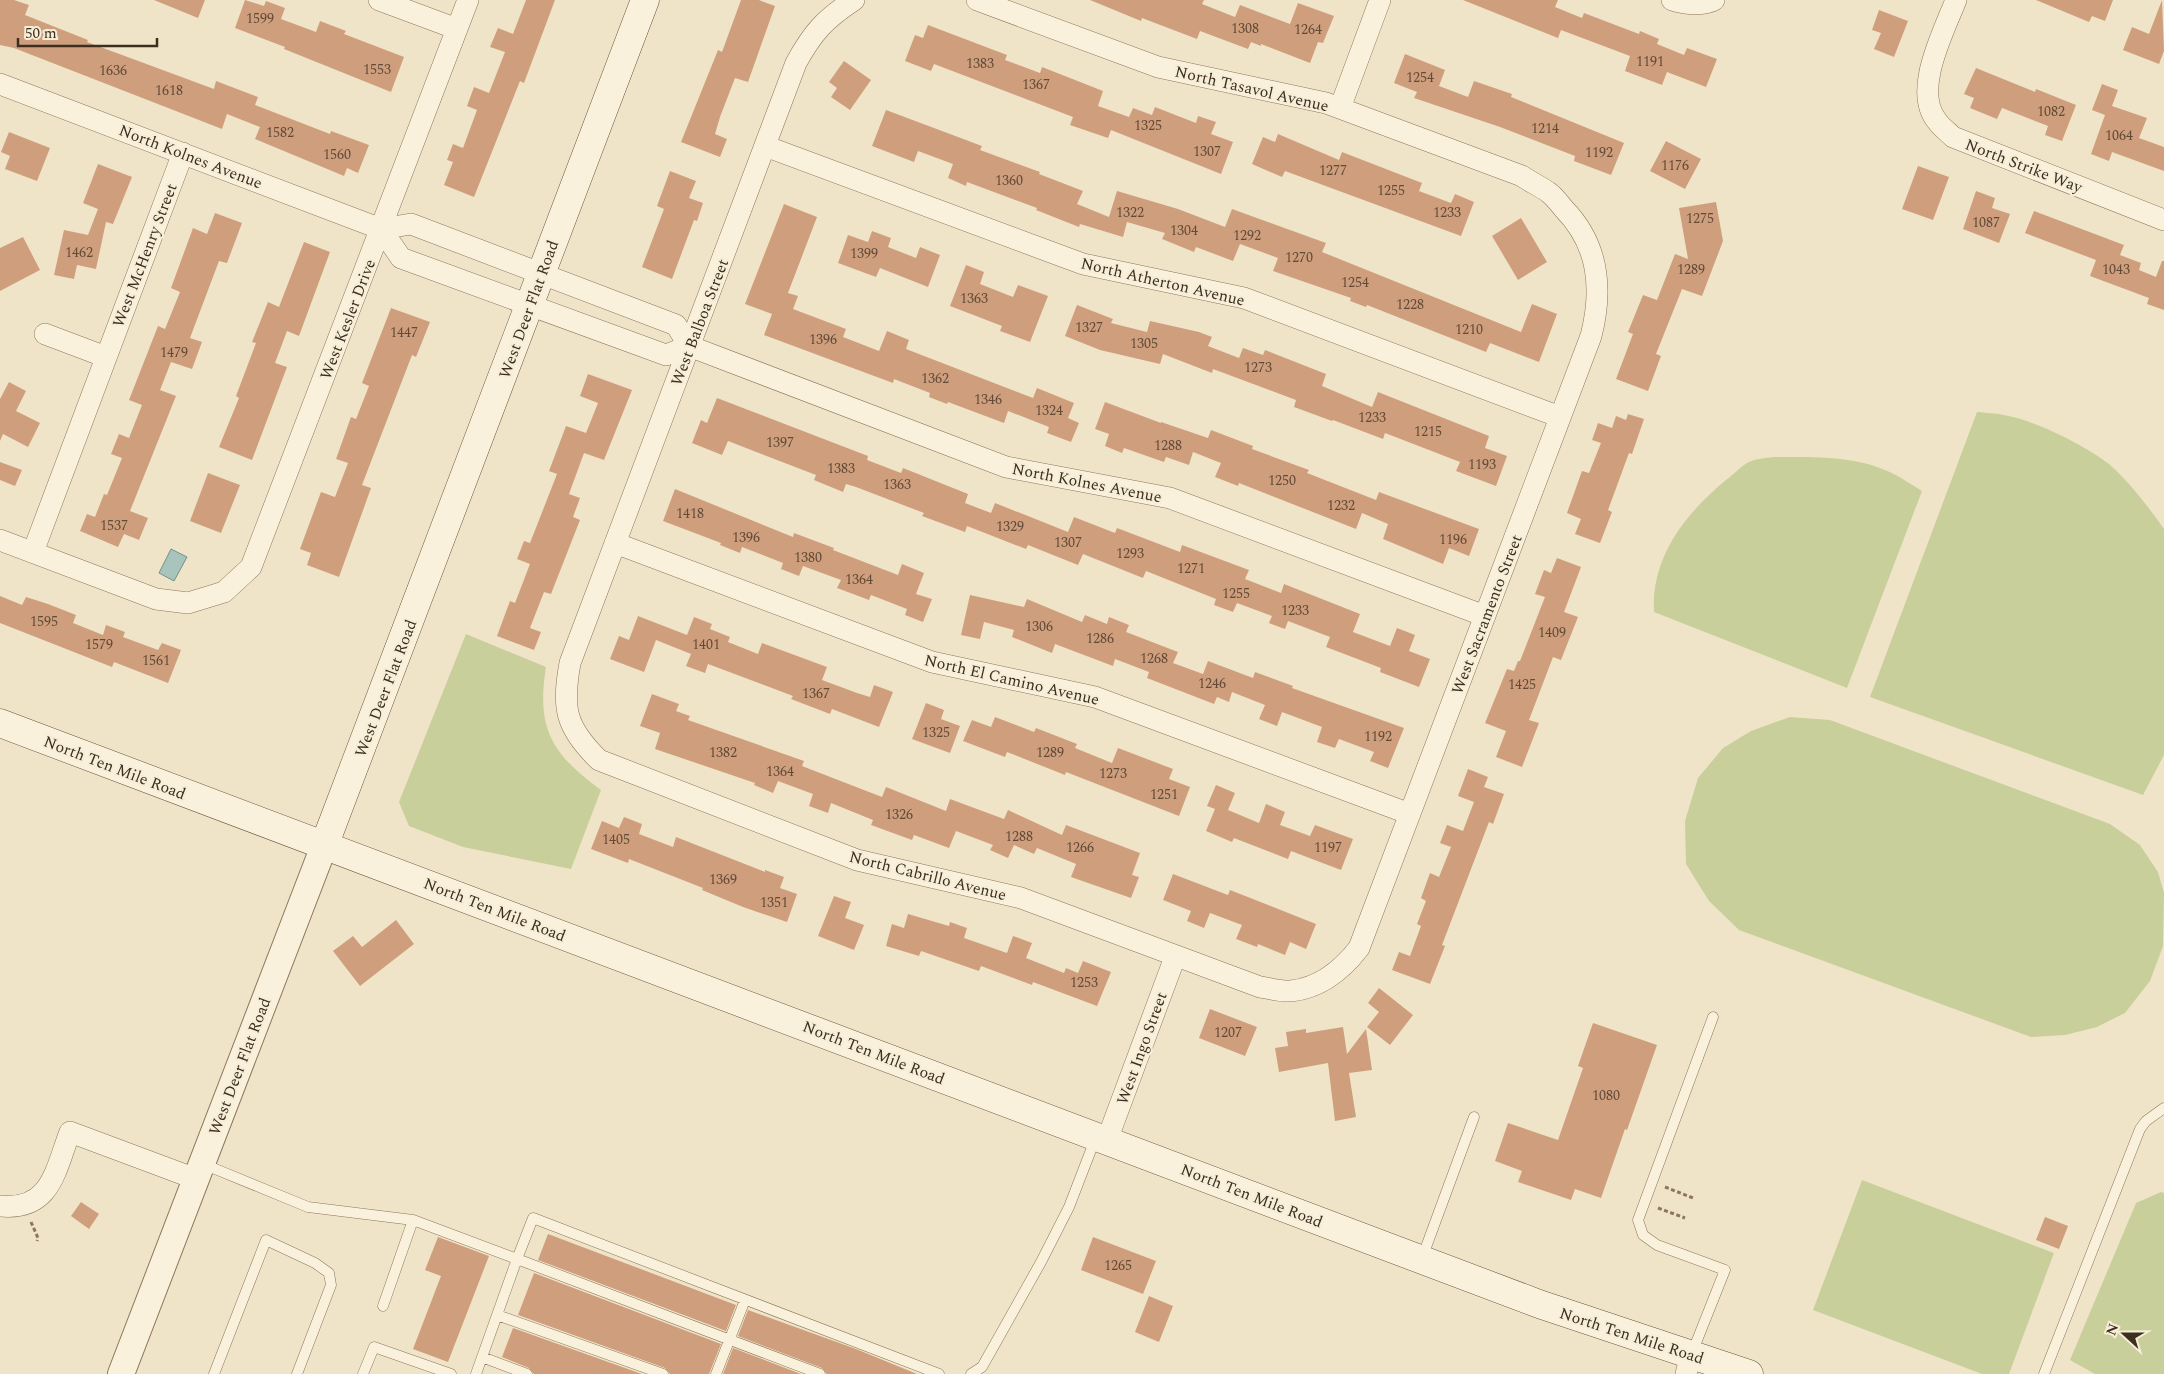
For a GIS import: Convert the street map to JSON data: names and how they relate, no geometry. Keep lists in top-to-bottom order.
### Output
{
  "streets": {
    "main road": ["West Deer Flat Road", "North Ten Mile Road"],
    "street": [
      "North Tasavol Avenue",
      "North Kolnes Avenue",
      "North Strike Way",
      "West McHenry Street",
      "North Atherton Avenue",
      "West Kesler Drive",
      "West Balboa Street",
      "West Sacramento Street",
      "North El Camino Avenue",
      "North Cabrillo Avenue",
      "West Ingo Street"
    ]
  },
  "crossings": [
    ["North Tasavol Avenue", "West Sacramento Street"],
    ["North Kolnes Avenue", "West McHenry Street"],
    ["North Kolnes Avenue", "West Kesler Drive"],
    ["North Kolnes Avenue", "West Balboa Street"],
    ["North Kolnes Avenue", "West Sacramento Street"],
    ["West McHenry Street", "West Kesler Drive"],
    ["North Atherton Avenue", "West Balboa Street"],
    ["North Atherton Avenue", "West Sacramento Street"],
    ["West Deer Flat Road", "North Ten Mile Road"],
    ["West Balboa Street", "North El Camino Avenue"],
    ["West Balboa Street", "North Cabrillo Avenue"],
    ["West Sacramento Street", "North El Camino Avenue"],
    ["West Sacramento Street", "North Cabrillo Avenue"],
    ["North Ten Mile Road", "West Ingo Street"],
    ["North Cabrillo Avenue", "West Ingo Street"]
  ],
  "house_numbers": [
    "1599",
    "1308",
    "1264",
    "1191",
    "1383",
    "1553",
    "1636",
    "1254",
    "1367",
    "1618",
    "1082",
    "1325",
    "1214",
    "1582",
    "1064",
    "1307",
    "1192",
    "1560",
    "1176",
    "1277",
    "1360",
    "1255",
    "1322",
    "1233",
    "1275",
    "1087",
    "1304",
    "1292",
    "1462",
    "1399",
    "1270",
    "1289",
    "1043",
    "1254",
    "1363",
    "1228",
    "1327",
    "1210",
    "1447",
    "1396",
    "1305",
    "1479",
    "1273",
    "1362",
    "1346",
    "1324",
    "1233",
    "1215",
    "1397",
    "1288",
    "1193",
    "1383",
    "1250",
    "1363",
    "1232",
    "1418",
    "1537",
    "1329",
    "1396",
    "1196",
    "1307",
    "1293",
    "1380",
    "1271",
    "1364",
    "1255",
    "1233",
    "1595",
    "1306",
    "1409",
    "1286",
    "1579",
    "1401",
    "1268",
    "1561",
    "1246",
    "1425",
    "1367",
    "1325",
    "1192",
    "1382",
    "1289",
    "1364",
    "1273",
    "1251",
    "1326",
    "1288",
    "1405",
    "1266",
    "1197",
    "1369",
    "1351",
    "1253",
    "1207",
    "1080",
    "1265"
  ],
  "scale_bar": "50 m",
  "north": "left"
}
